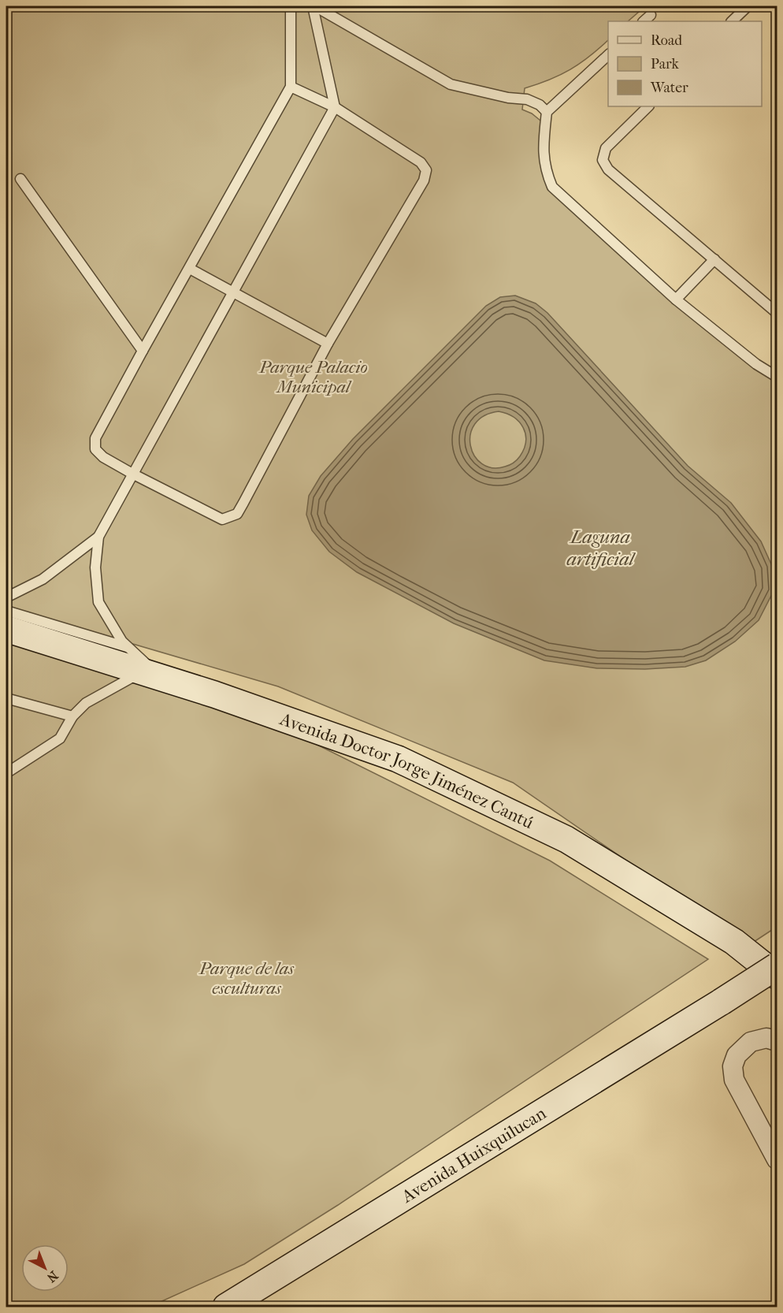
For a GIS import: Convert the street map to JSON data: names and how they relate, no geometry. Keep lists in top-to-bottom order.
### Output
{
  "streets": {
    "main road": ["Avenida Doctor Jorge Jiménez Cantú", "Avenida Huixquilucan"]
  },
  "water": ["Laguna artificial"],
  "parks": ["Parque Palacio Municipal", "Parque de las esculturas"],
  "legend": ["Road", "Park", "Water"],
  "north": "bottom right"
}
